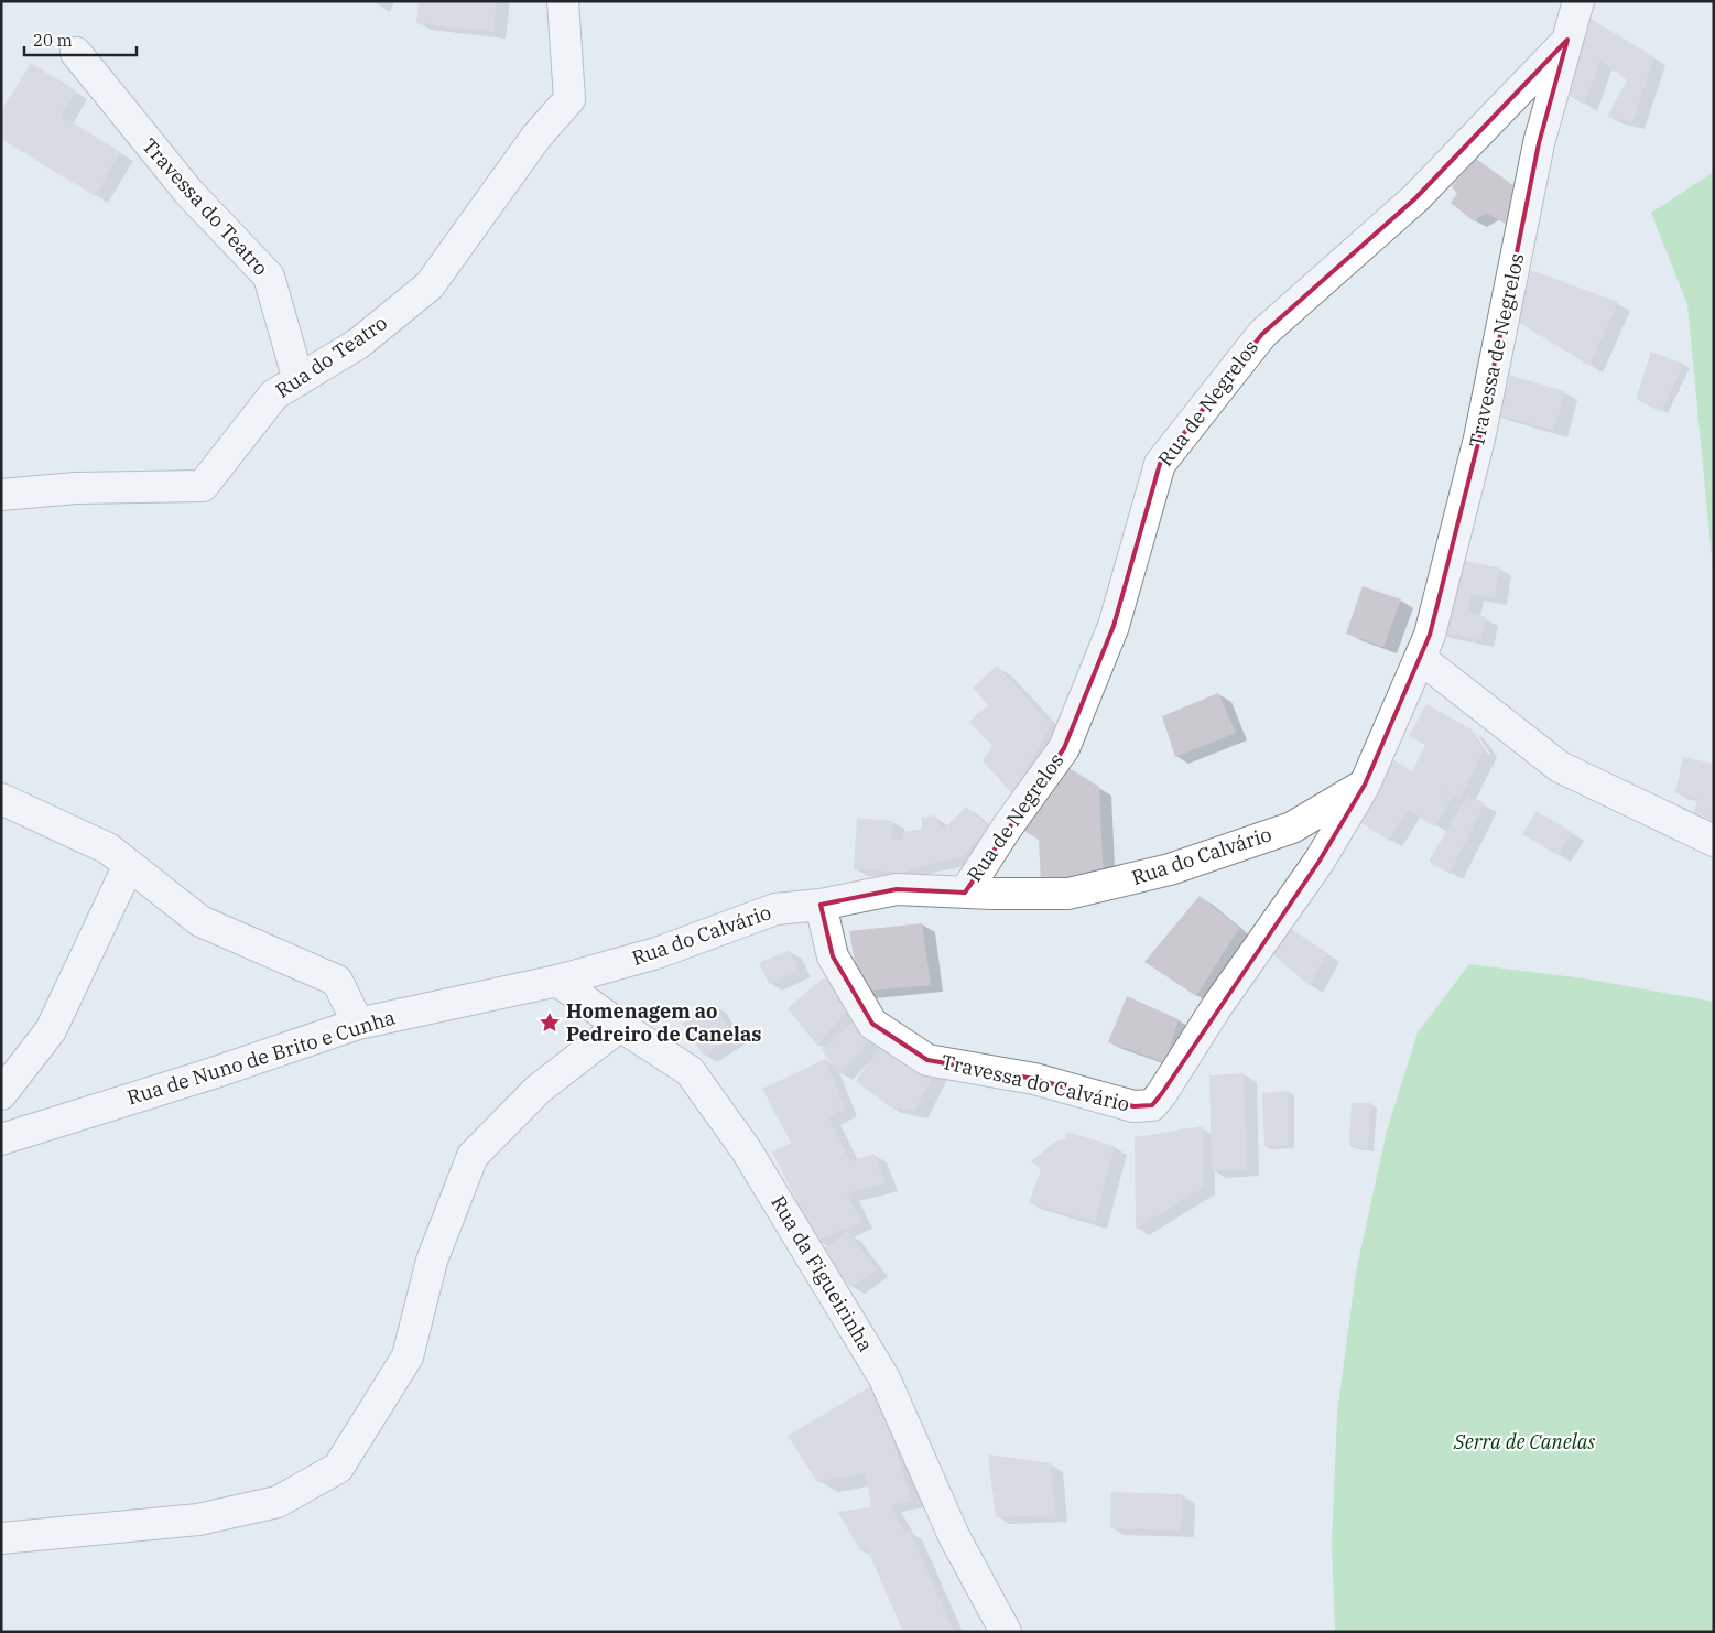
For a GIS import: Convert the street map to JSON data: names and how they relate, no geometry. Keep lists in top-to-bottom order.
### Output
{
  "streets": {
    "street": [
      "Travessa do Teatro",
      "Travessa de Negrelos",
      "Rua do Teatro",
      "Rua de Negrelos",
      "Rua do Calvário",
      "Rua de Nuno de Brito e Cunha",
      "Travessa do Calvário",
      "Rua da Figueirinha"
    ]
  },
  "crossings": [
    ["Travessa do Teatro", "Rua do Teatro"],
    ["Travessa de Negrelos", "Rua de Negrelos"],
    ["Rua de Negrelos", "Rua do Calvário"],
    ["Rua do Calvário", "Rua de Nuno de Brito e Cunha"],
    ["Rua do Calvário", "Travessa do Calvário"],
    ["Rua do Calvário", "Rua da Figueirinha"],
    ["Rua de Nuno de Brito e Cunha", "Rua da Figueirinha"]
  ],
  "parks": ["Serra de Canelas"],
  "places": {
    "place": ["Homenagem ao Pedreiro de Canelas"]
  },
  "scale_bar": "20 m"
}
